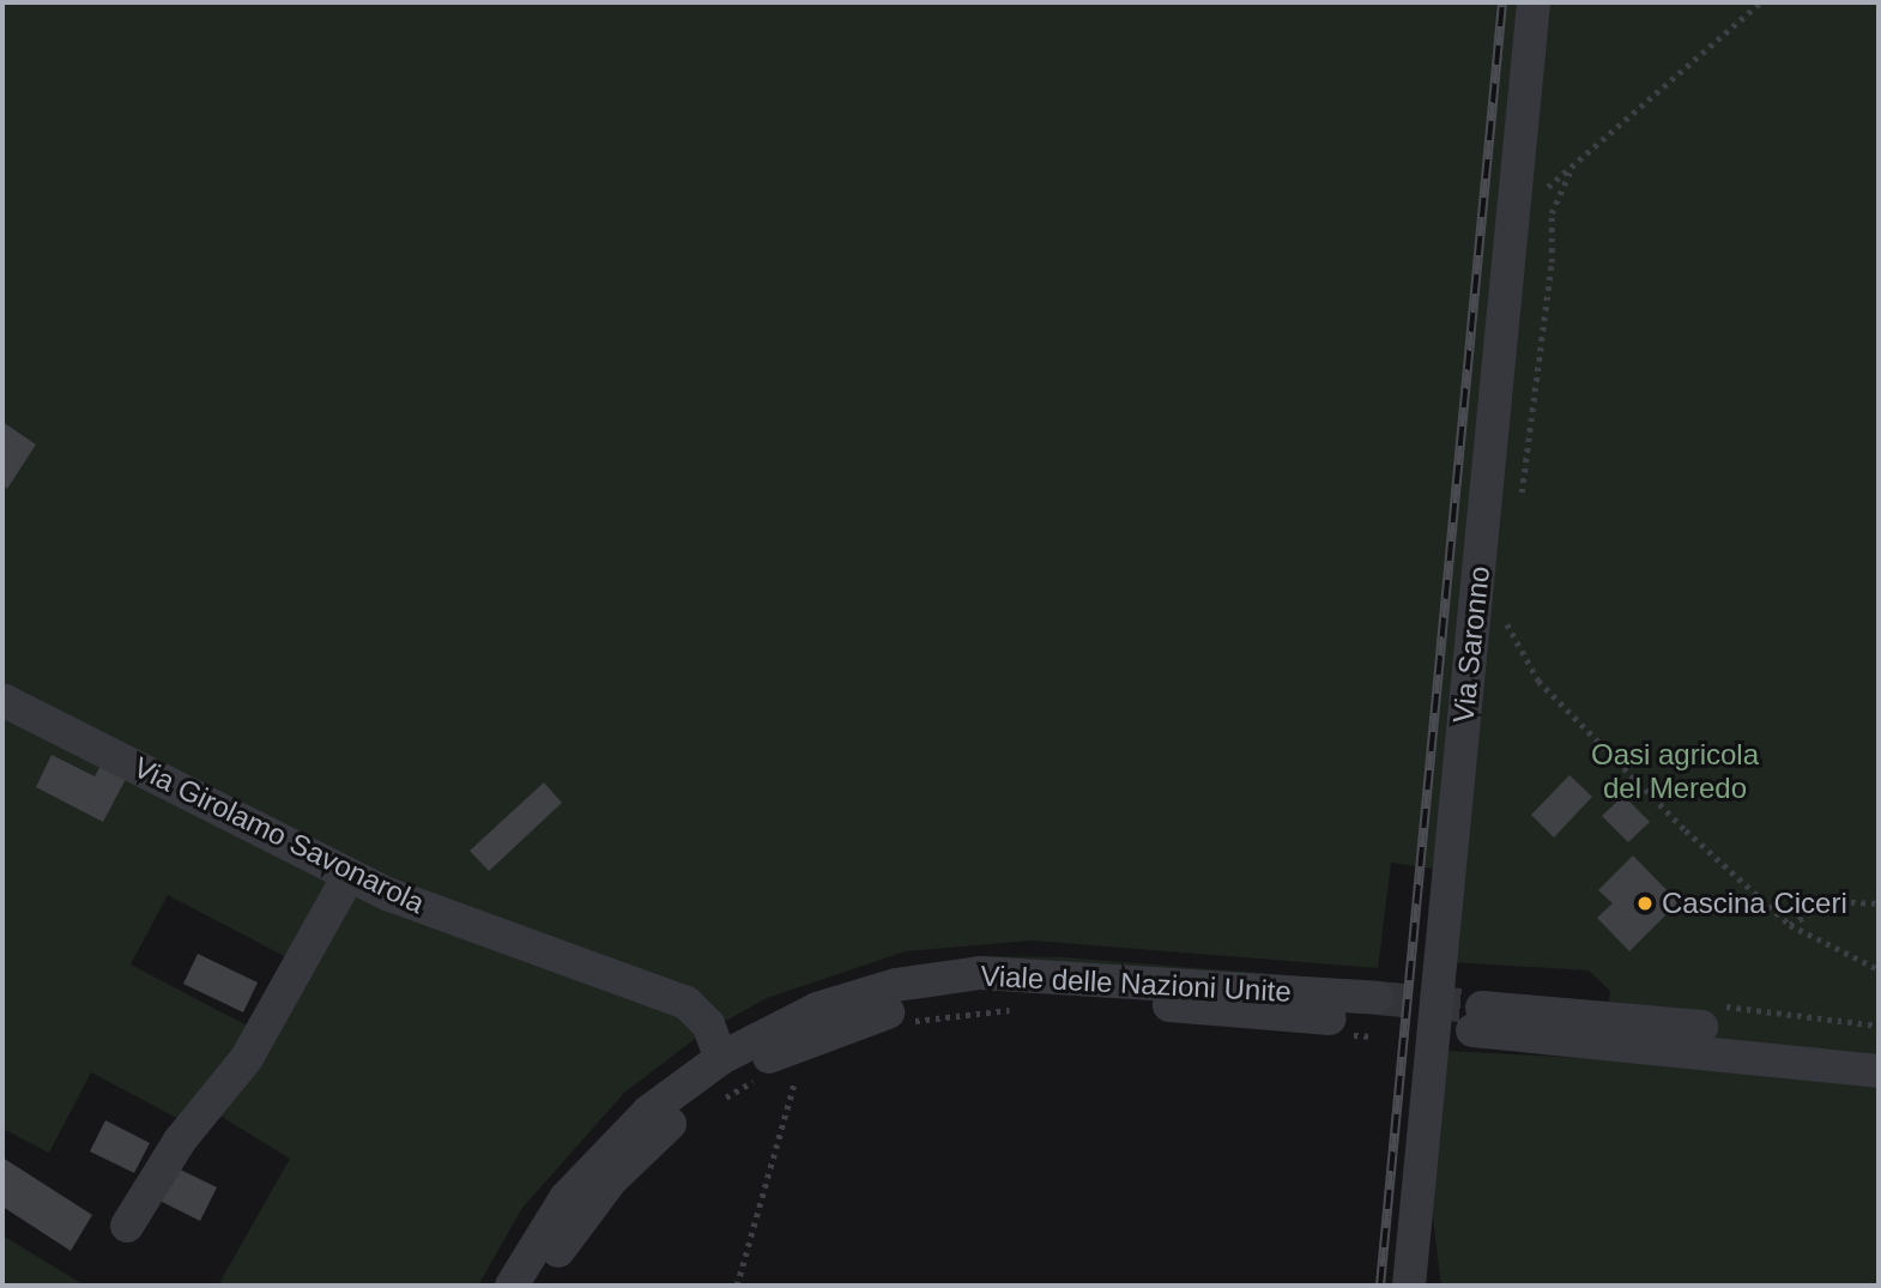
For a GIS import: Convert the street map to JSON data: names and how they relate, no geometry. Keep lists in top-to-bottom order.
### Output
{
  "streets": {
    "street": ["Via Saronno", "Via Girolamo Savonarola", "Viale delle Nazioni Unite"]
  },
  "crossings": [
    ["Via Girolamo Savonarola", "Viale delle Nazioni Unite"]
  ],
  "parks": ["Oasi agricola del Meredo"],
  "places": ["Cascina Ciceri"]
}
